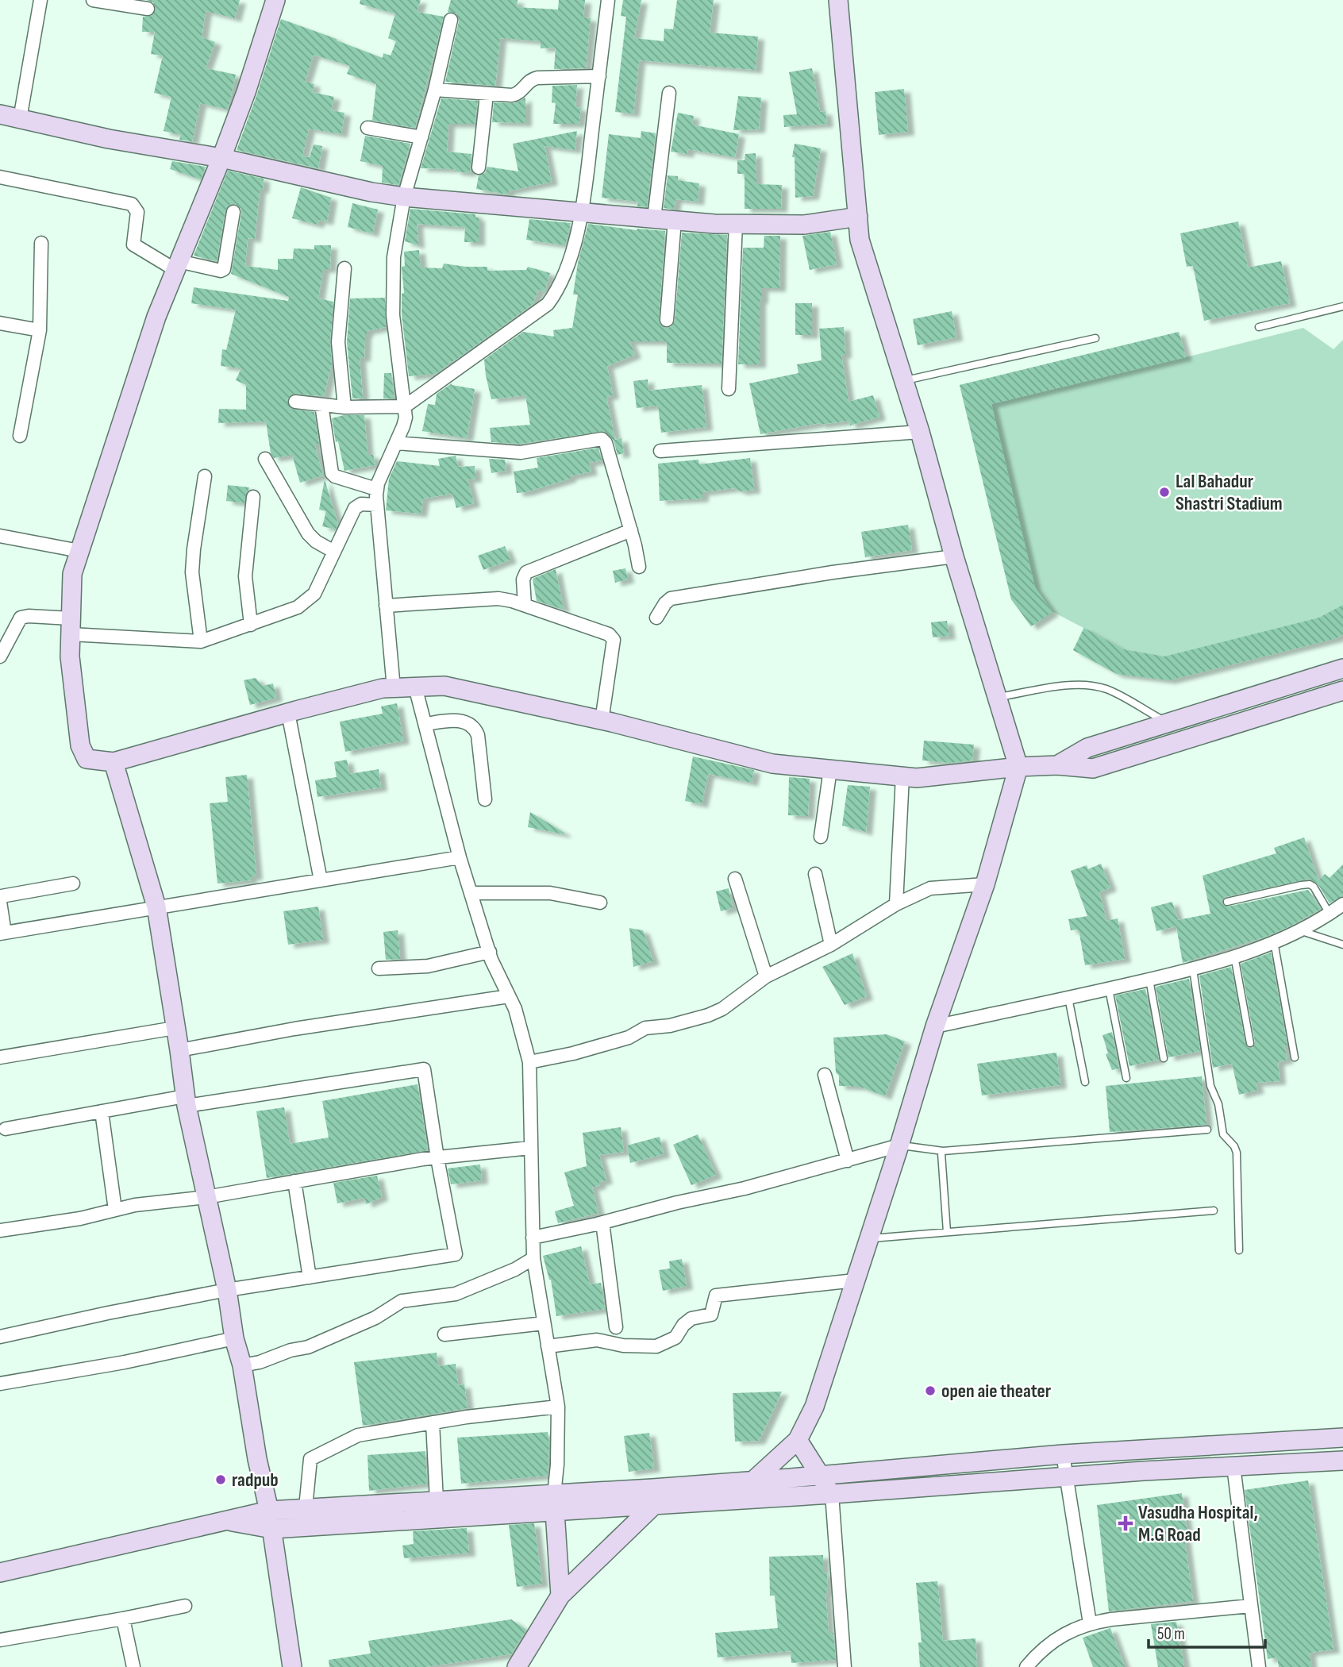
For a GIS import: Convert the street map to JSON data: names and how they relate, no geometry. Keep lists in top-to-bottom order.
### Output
{
  "places": {
    "other": ["Lal Bahadur Shastri Stadium", "open aie theater", "radpub"],
    "health": ["Vasudha Hospital, M.G Road"]
  },
  "scale_bar": "50 m"
}
